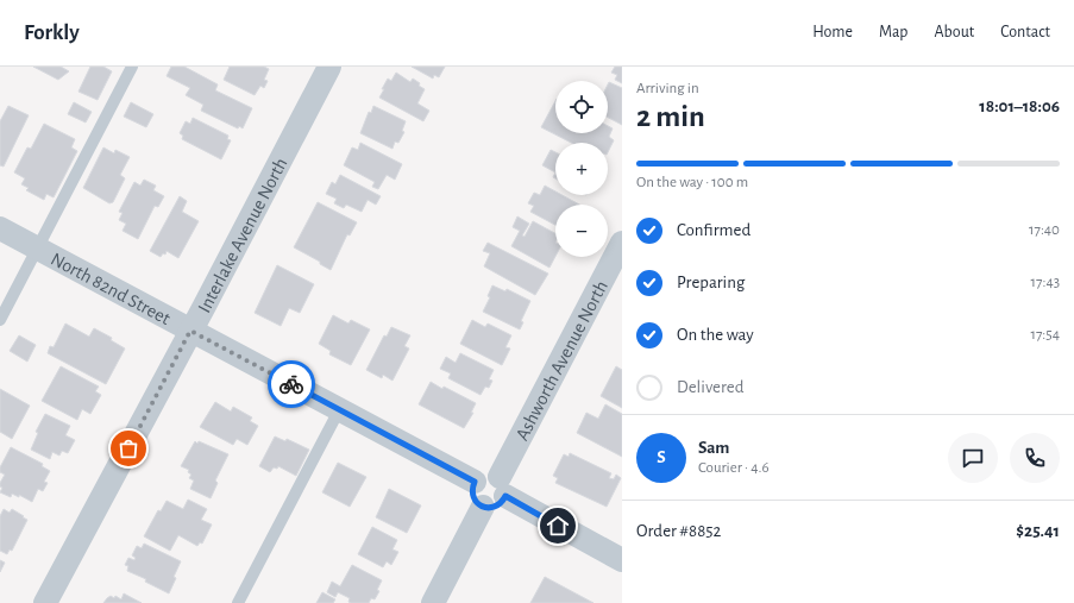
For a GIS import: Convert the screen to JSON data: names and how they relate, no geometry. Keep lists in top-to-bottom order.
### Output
{
  "streets": {
    "street": ["Interlake Avenue North", "North 82nd Street", "Ashworth Avenue North"]
  },
  "crossings": [
    ["Interlake Avenue North", "North 82nd Street"],
    ["North 82nd Street", "Ashworth Avenue North"]
  ],
  "page": {
    "header": "Forkly",
    "nav": [
      "Home",
      "Map",
      "About",
      "Contact"
    ],
    "heading": ["2 min", "Arriving in", "18:01–18:06"],
    "panel": [
      "Sam",
      "Courier · 4.6",
      "Order #8852",
      "$25.41"
    ],
    "map_buttons": ["+", "−"],
    "bar": "On the way · 100 m",
    "list": [
      ["Confirmed", "17:40"],
      ["Preparing", "17:43"],
      ["On the way", "17:54"],
      "Delivered"
    ],
    "round": "S"
  }
}
